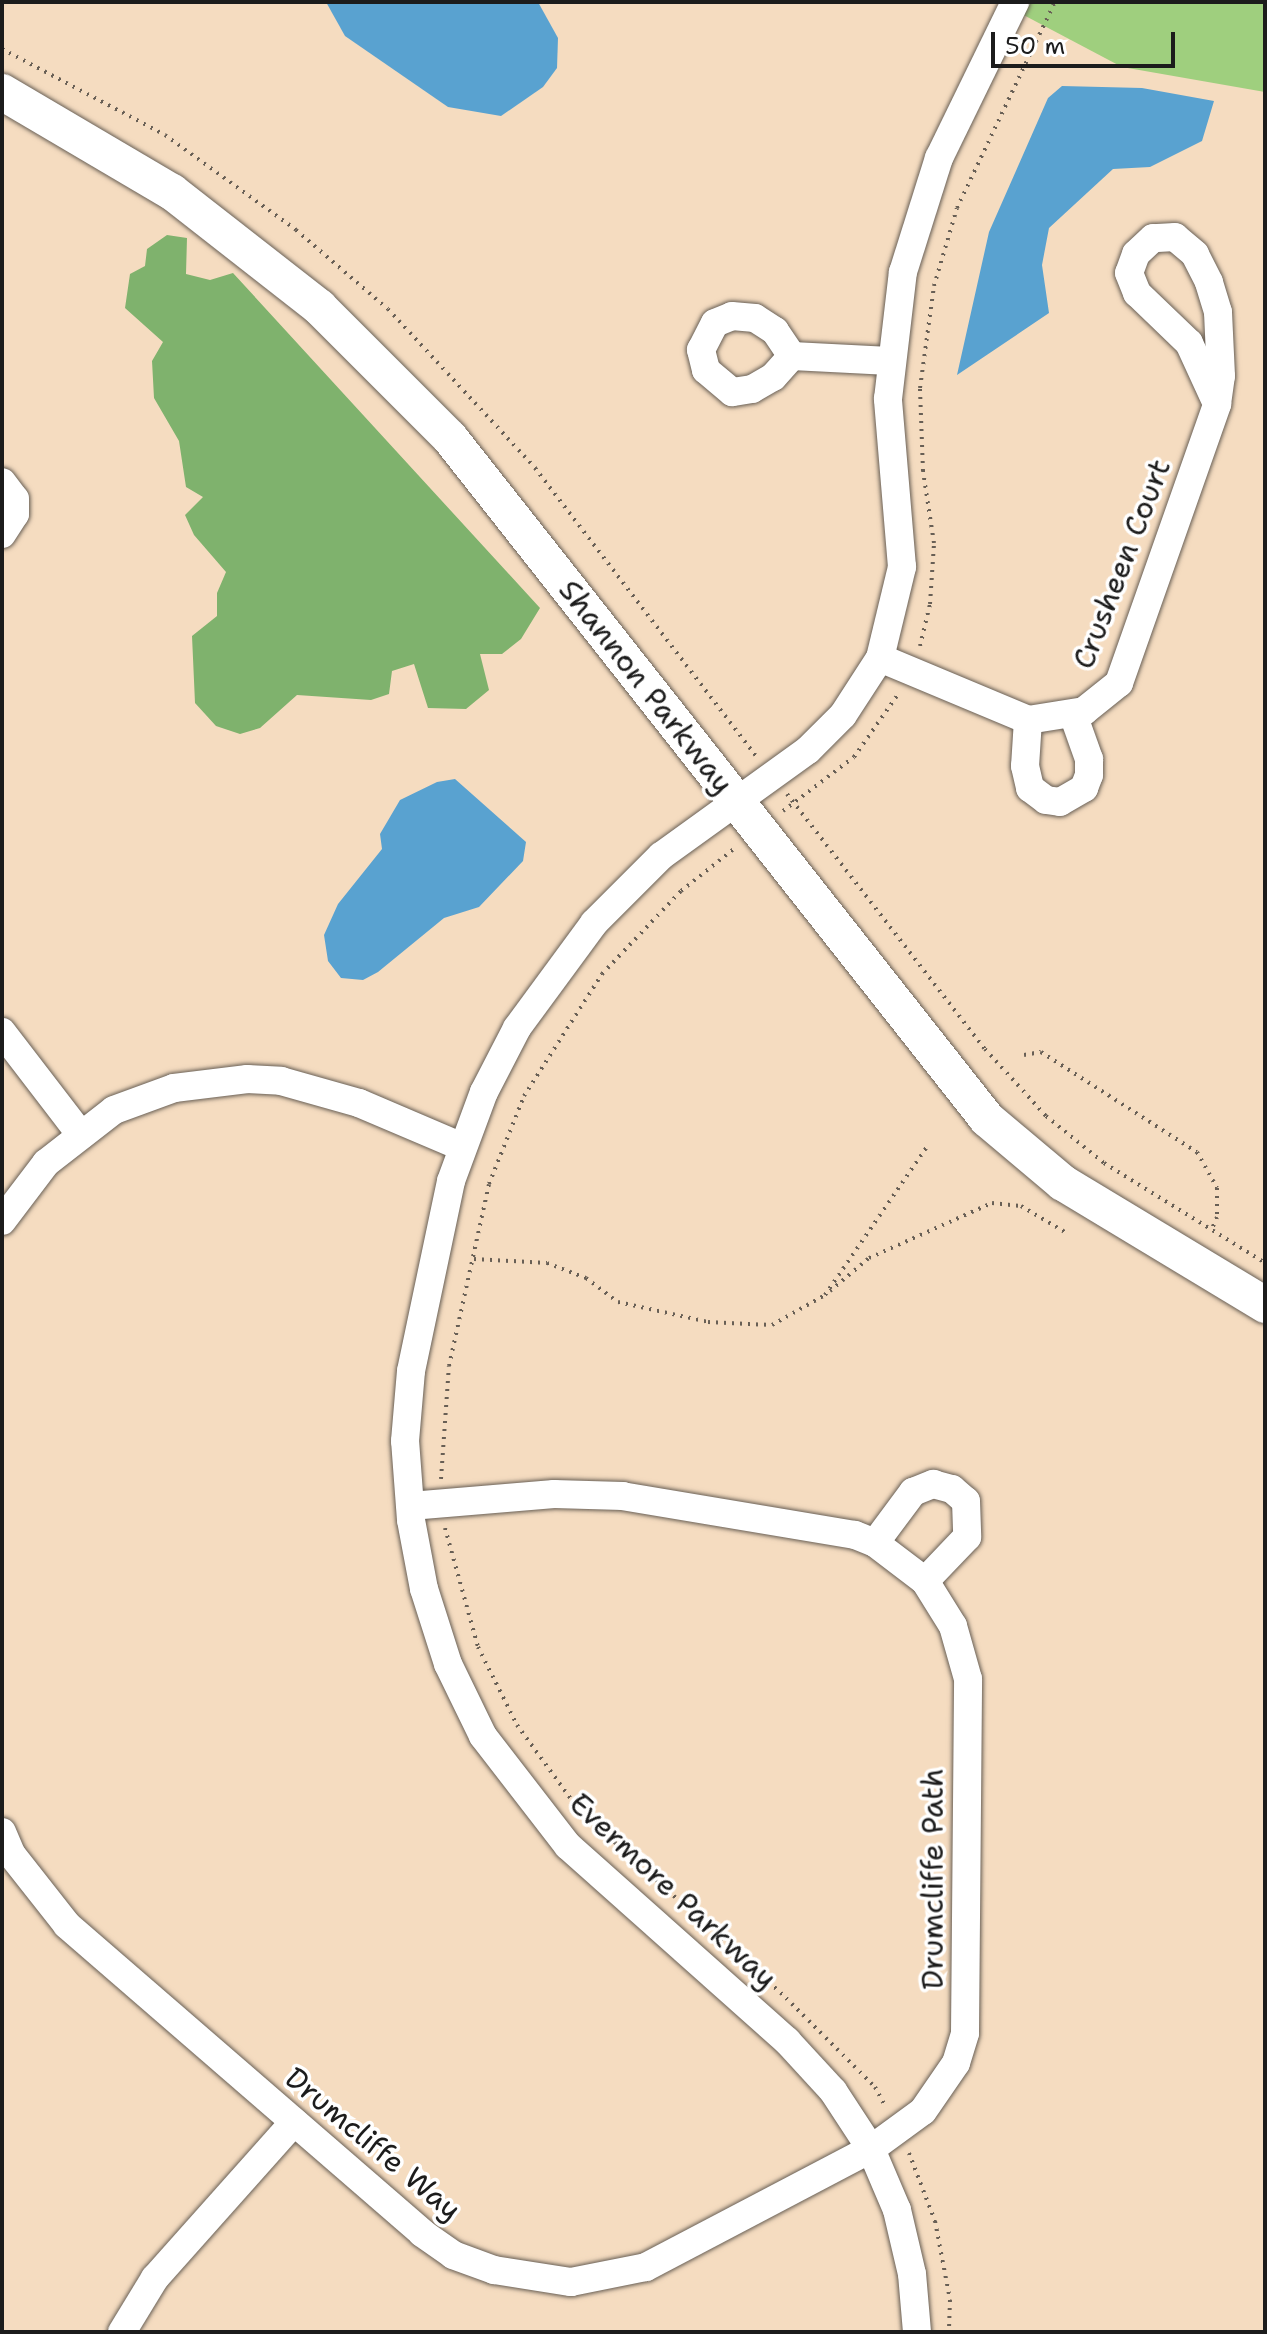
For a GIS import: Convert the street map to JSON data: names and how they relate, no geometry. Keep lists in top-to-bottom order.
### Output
{
  "streets": {
    "street": [
      "Crusheen Court",
      "Shannon Parkway",
      "Drumcliffe Path",
      "Evermore Parkway",
      "Drumcliffe Way"
    ]
  },
  "crossings": [
    ["Shannon Parkway", "Evermore Parkway"],
    ["Drumcliffe Path", "Evermore Parkway"],
    ["Drumcliffe Path", "Drumcliffe Way"],
    ["Evermore Parkway", "Drumcliffe Way"]
  ],
  "scale_bar": "50 m"
}
